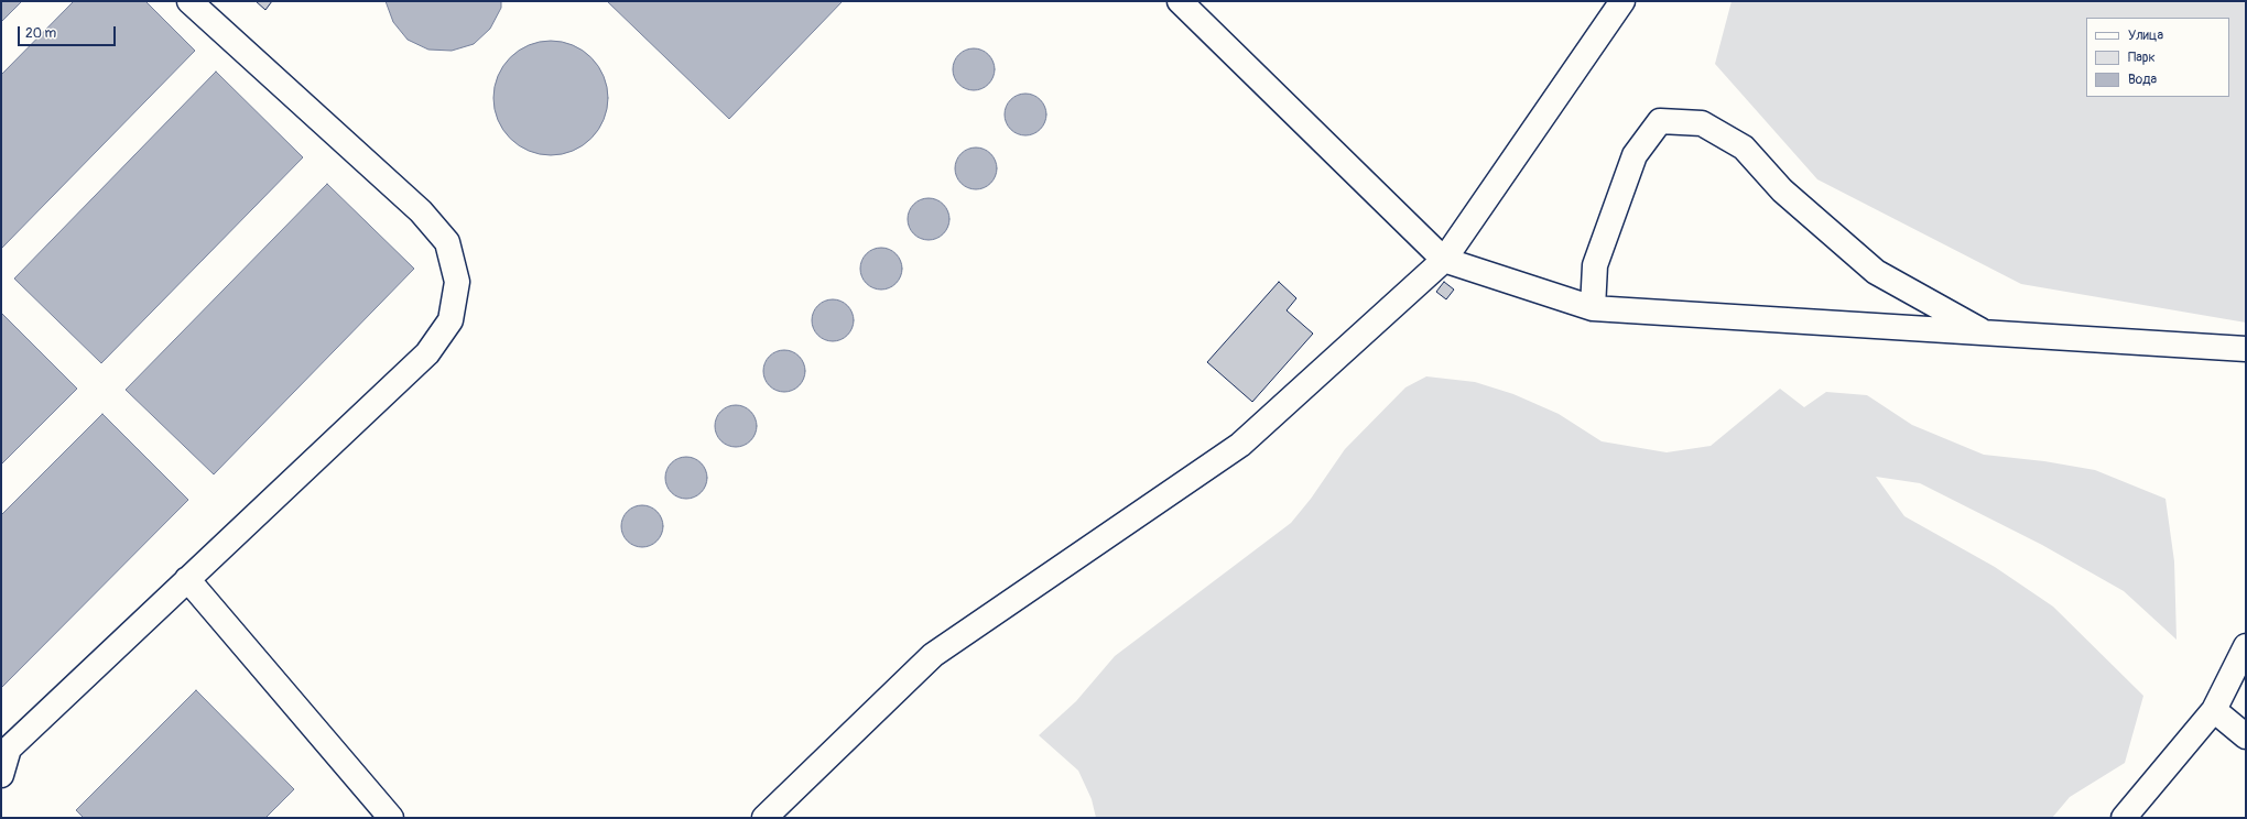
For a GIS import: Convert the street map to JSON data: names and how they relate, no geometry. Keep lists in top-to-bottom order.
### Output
{
  "legend": ["Улица", "Парк", "Вода"],
  "scale_bar": "20 m"
}
